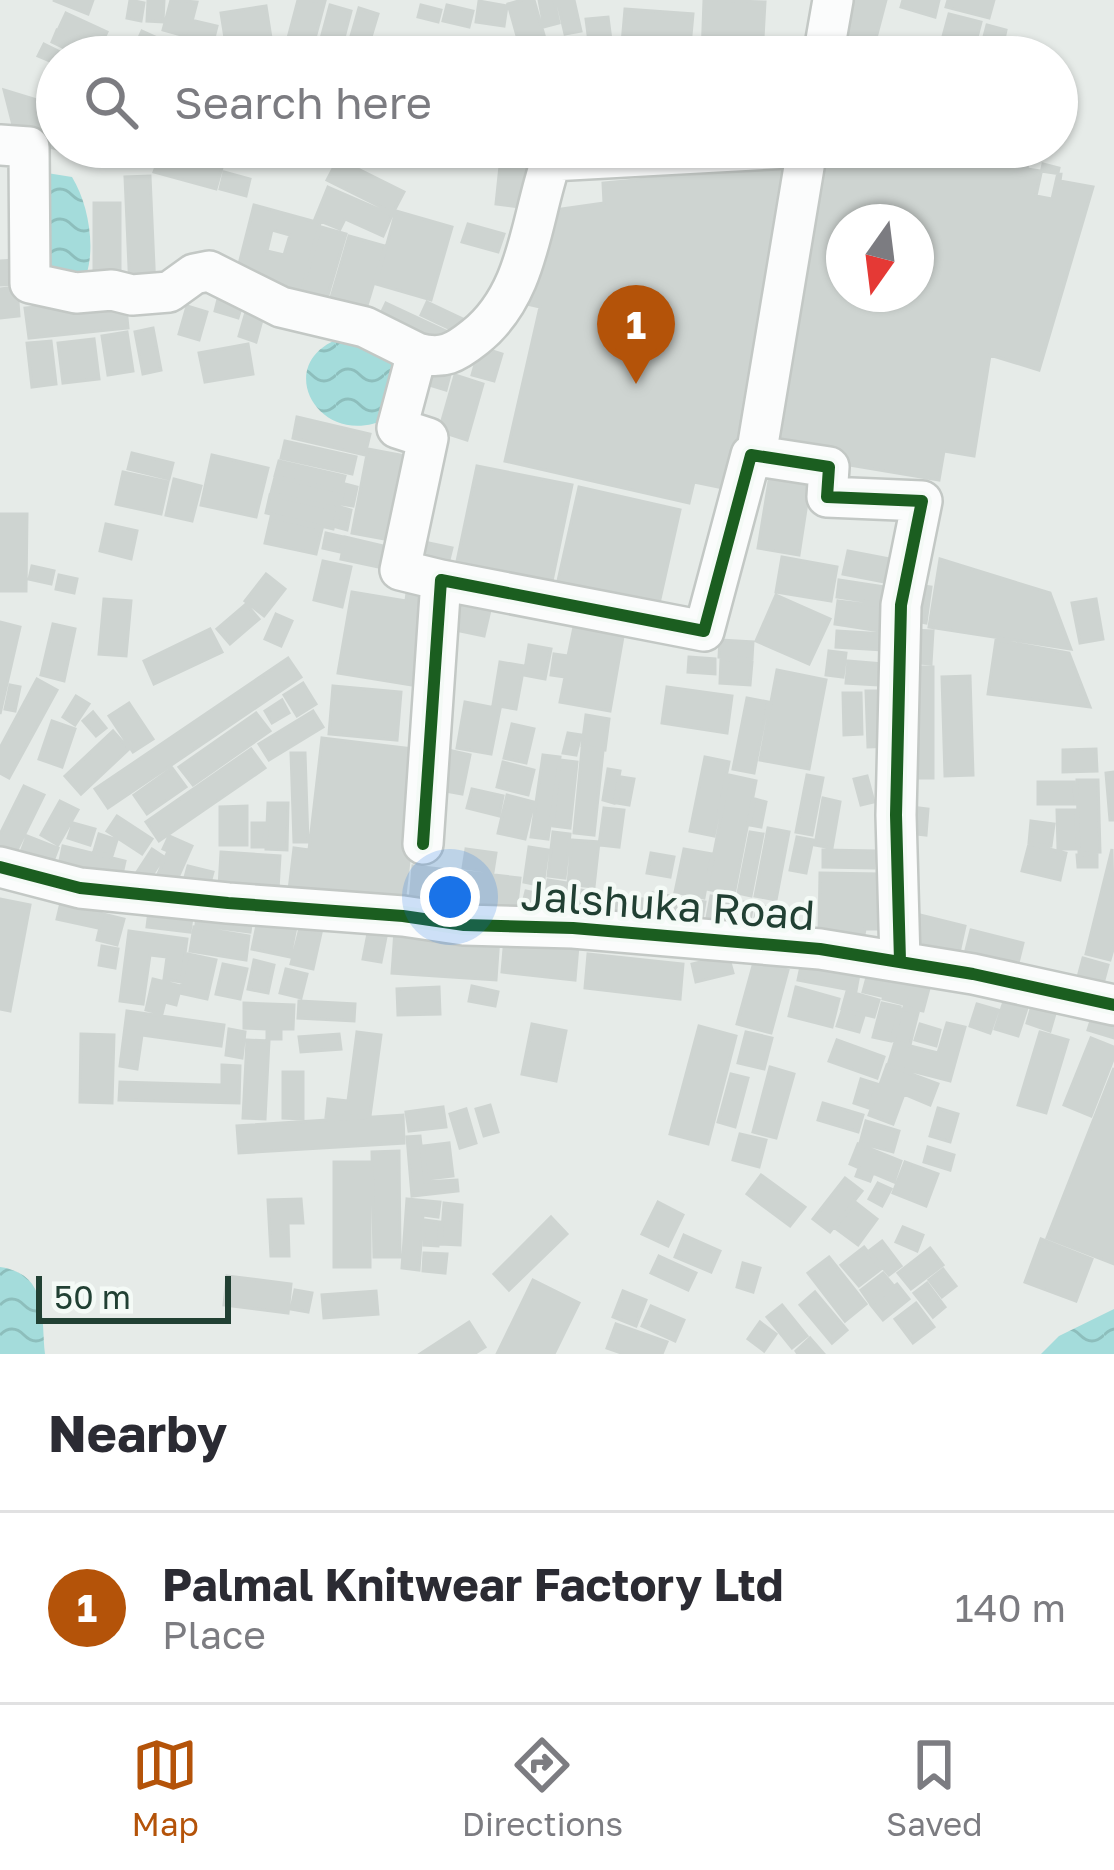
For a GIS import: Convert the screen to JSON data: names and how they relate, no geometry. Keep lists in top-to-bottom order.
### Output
{
  "streets": {
    "street": ["Jalshuka Road"]
  },
  "scale_bar": "50 m",
  "north": "bottom",
  "page": {
    "search": "Search here",
    "pins": "1",
    "scale": "50 m",
    "heading": "Nearby",
    "list": [
      {
        "mark": "1",
        "name": "Palmal Knitwear Factory Ltd",
        "note": "Place",
        "value": "140 m"
      }
    ],
    "nav": ["Map", "Directions", "Saved"]
  }
}
